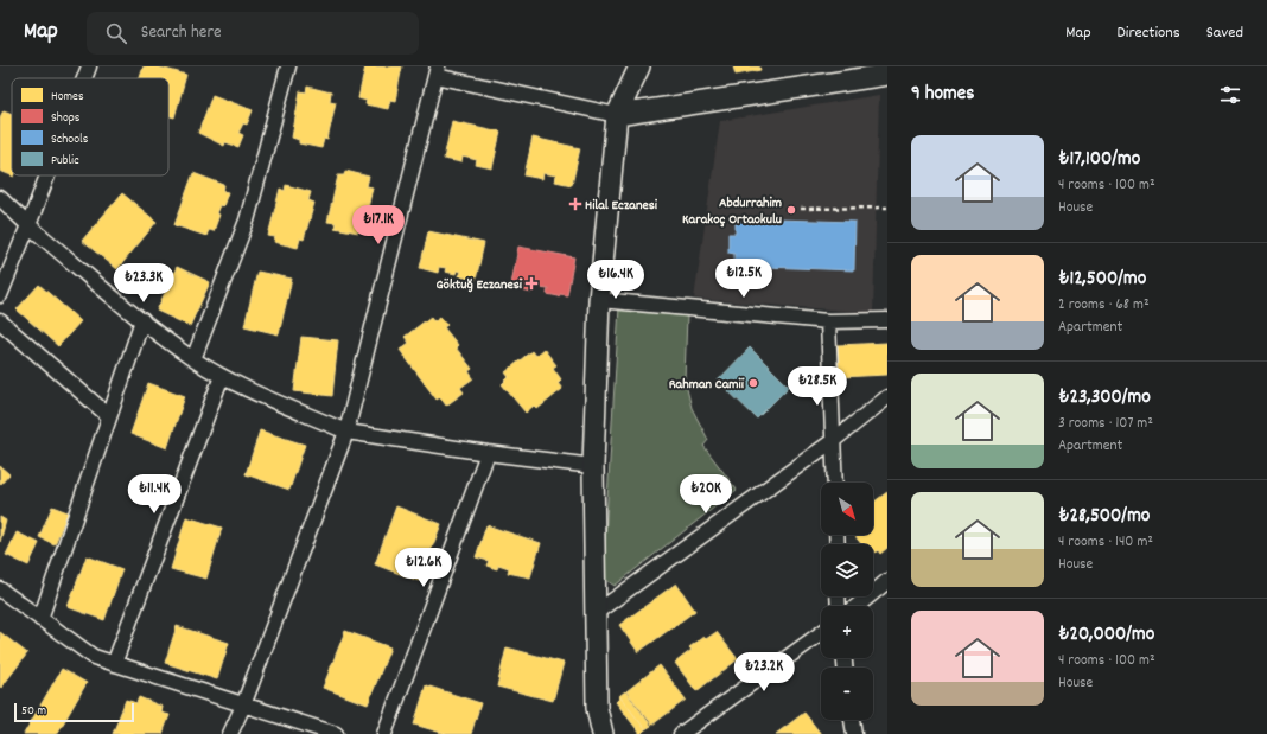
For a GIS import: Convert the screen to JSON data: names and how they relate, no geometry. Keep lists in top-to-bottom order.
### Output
{
  "places": {
    "health": ["Hilal Eczanesi", "Göktuğ Eczanesi"],
    "other": ["Abdurrahim Karakoç Ortaokulu", "Rahman Camii"]
  },
  "legend": [
    "Homes",
    "Shops",
    "Schools",
    "Public"
  ],
  "scale_bar": "50 m",
  "north": "bottom right",
  "page": {
    "header": "Map",
    "search": "Search here",
    "nav": ["Map", "Directions", "Saved"],
    "heading": "9 homes",
    "list": [
      {
        "name": "₺17,100/mo",
        "note": "4 rooms · 100 m² · House"
      },
      {
        "name": "₺12,500/mo",
        "note": "2 rooms · 68 m² · Apartment"
      },
      {
        "name": "₺23,300/mo",
        "note": "3 rooms · 107 m² · Apartment"
      },
      {
        "name": "₺28,500/mo",
        "note": "4 rooms · 140 m² · House"
      },
      {
        "name": "₺20,000/mo",
        "note": "4 rooms · 100 m² · House"
      }
    ],
    "price": [
      "₺17.1K",
      "₺12.5K",
      "₺16.4K",
      "₺23.3K",
      "₺28.5K",
      "₺11.4K",
      "₺20K",
      "₺12.6K",
      "₺23.2K"
    ],
    "map_buttons": ["+", "−"],
    "scale": "50 m"
  }
}
